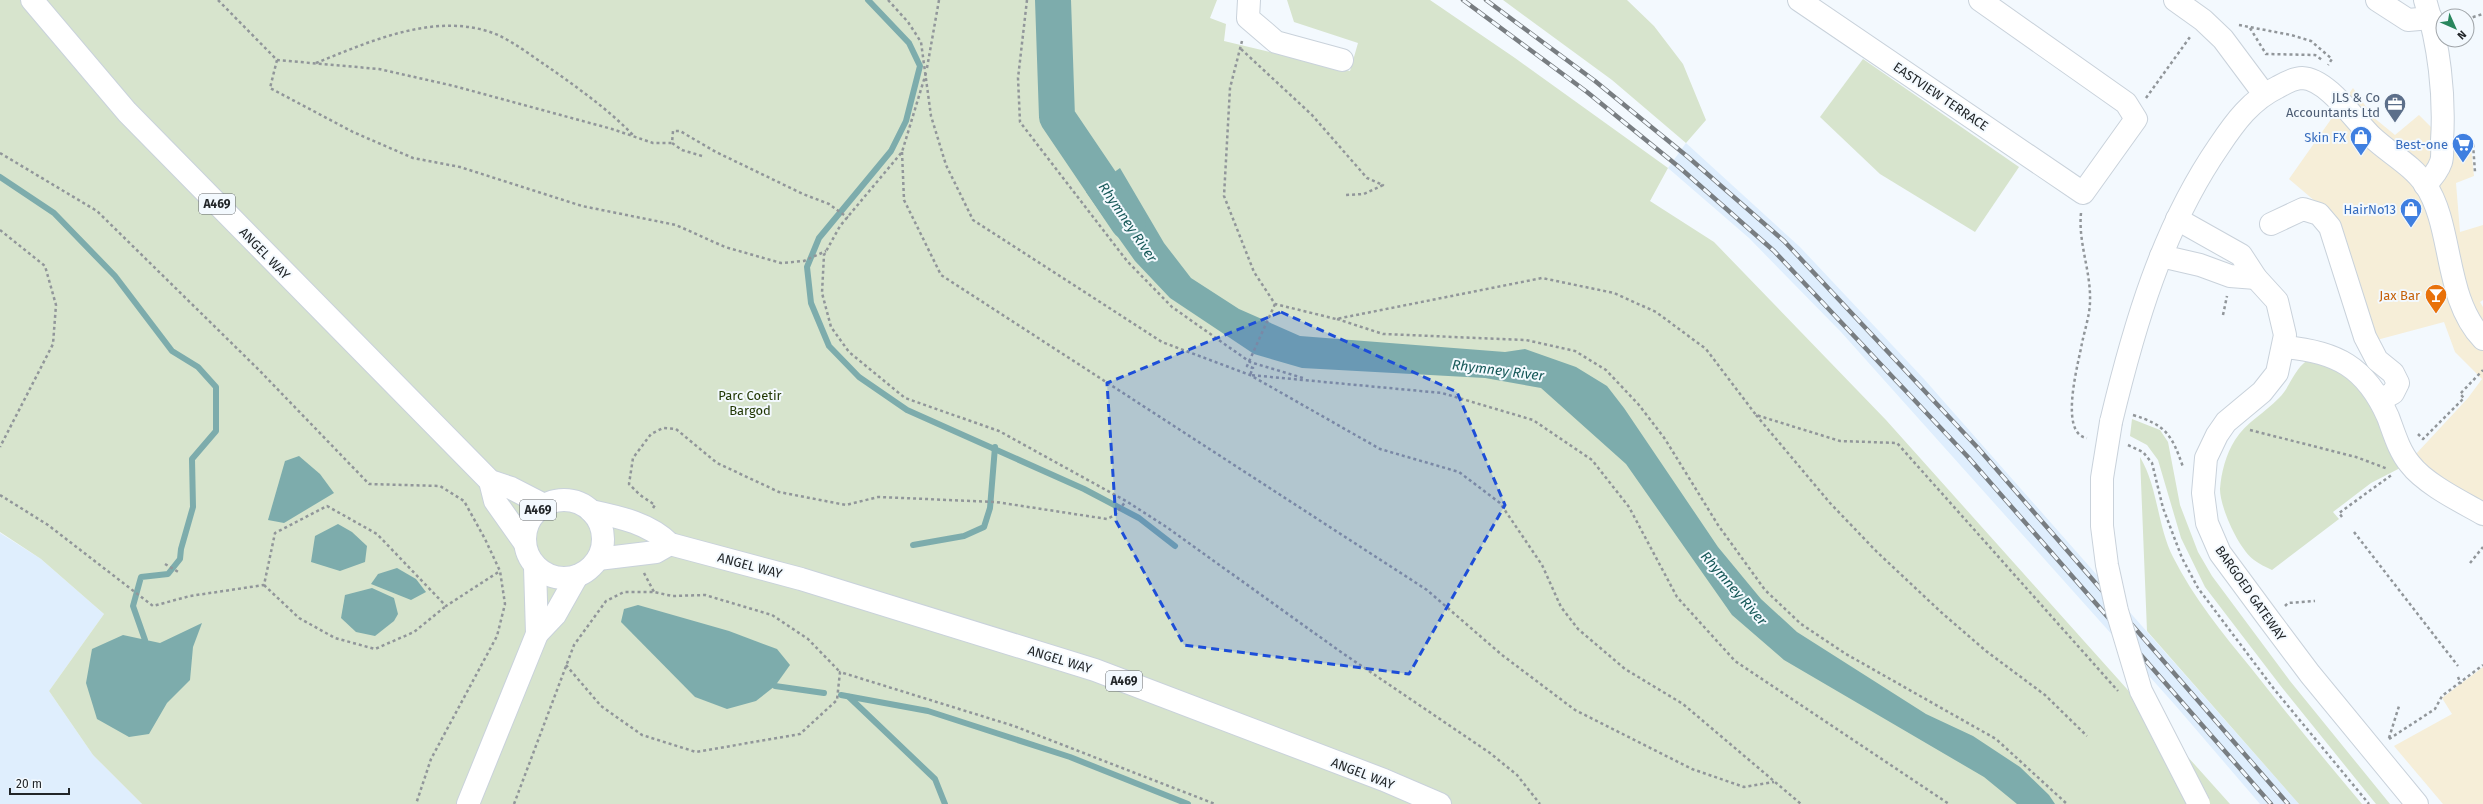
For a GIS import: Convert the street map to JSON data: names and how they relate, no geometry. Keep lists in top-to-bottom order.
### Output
{
  "streets": {
    "street": [
      "EASTVIEW TERRACE",
      "A469",
      "ANGEL WAY",
      "BARGOED GATEWAY"
    ]
  },
  "crossings": [
    ["A469", "ANGEL WAY"]
  ],
  "water": ["Rhymney River"],
  "parks": ["Parc Coetir Bargod"],
  "places": {
    "office": ["JLS & Co Accountants Ltd"],
    "shop": ["Skin FX", "HairNo13"],
    "supermarket": ["Best-one"],
    "bar": ["Jax Bar"]
  },
  "scale_bar": "20 m",
  "north": "bottom right"
}
